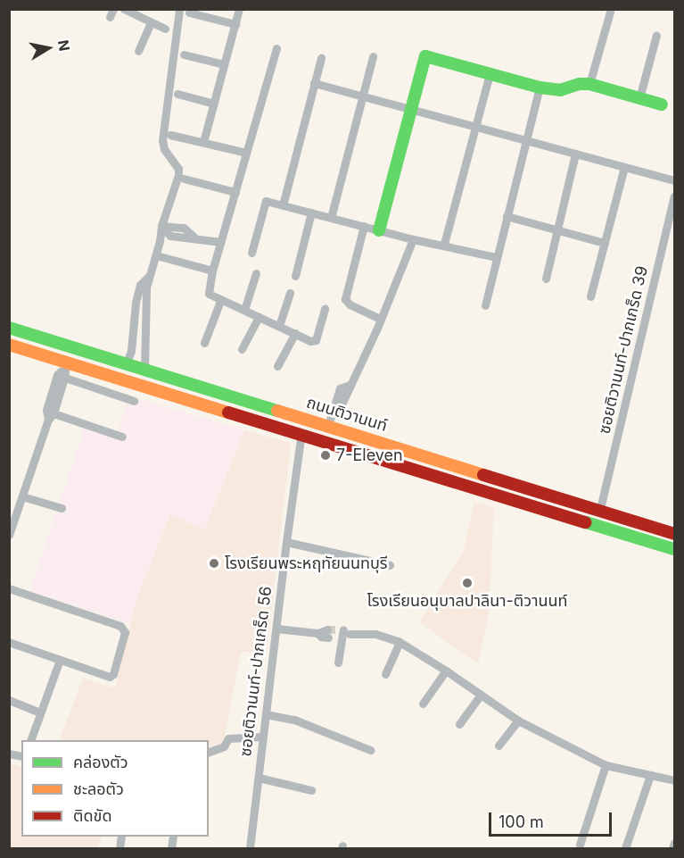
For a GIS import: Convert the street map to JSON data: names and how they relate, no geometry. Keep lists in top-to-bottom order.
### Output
{
  "streets": {
    "main road": ["ถนนติวานนท์"],
    "street": ["ซอยติวานนท์-ปากเกร็ด 39", "ซอยติวานนท์-ปากเกร็ด 56"]
  },
  "crossings": [
    ["ซอยติวานนท์-ปากเกร็ด 39", "ถนนติวานนท์"],
    ["ถนนติวานนท์", "ซอยติวานนท์-ปากเกร็ด 56"]
  ],
  "places": ["7-Eleven", "โรงเรียนพระหฤทัยนนทบุรี", "โรงเรียนอนุบาลปาลินา-ติวานนท์"],
  "legend": ["คล่องตัว", "ชะลอตัว", "ติดขัด"],
  "scale_bar": "100 m",
  "north": "right"
}
